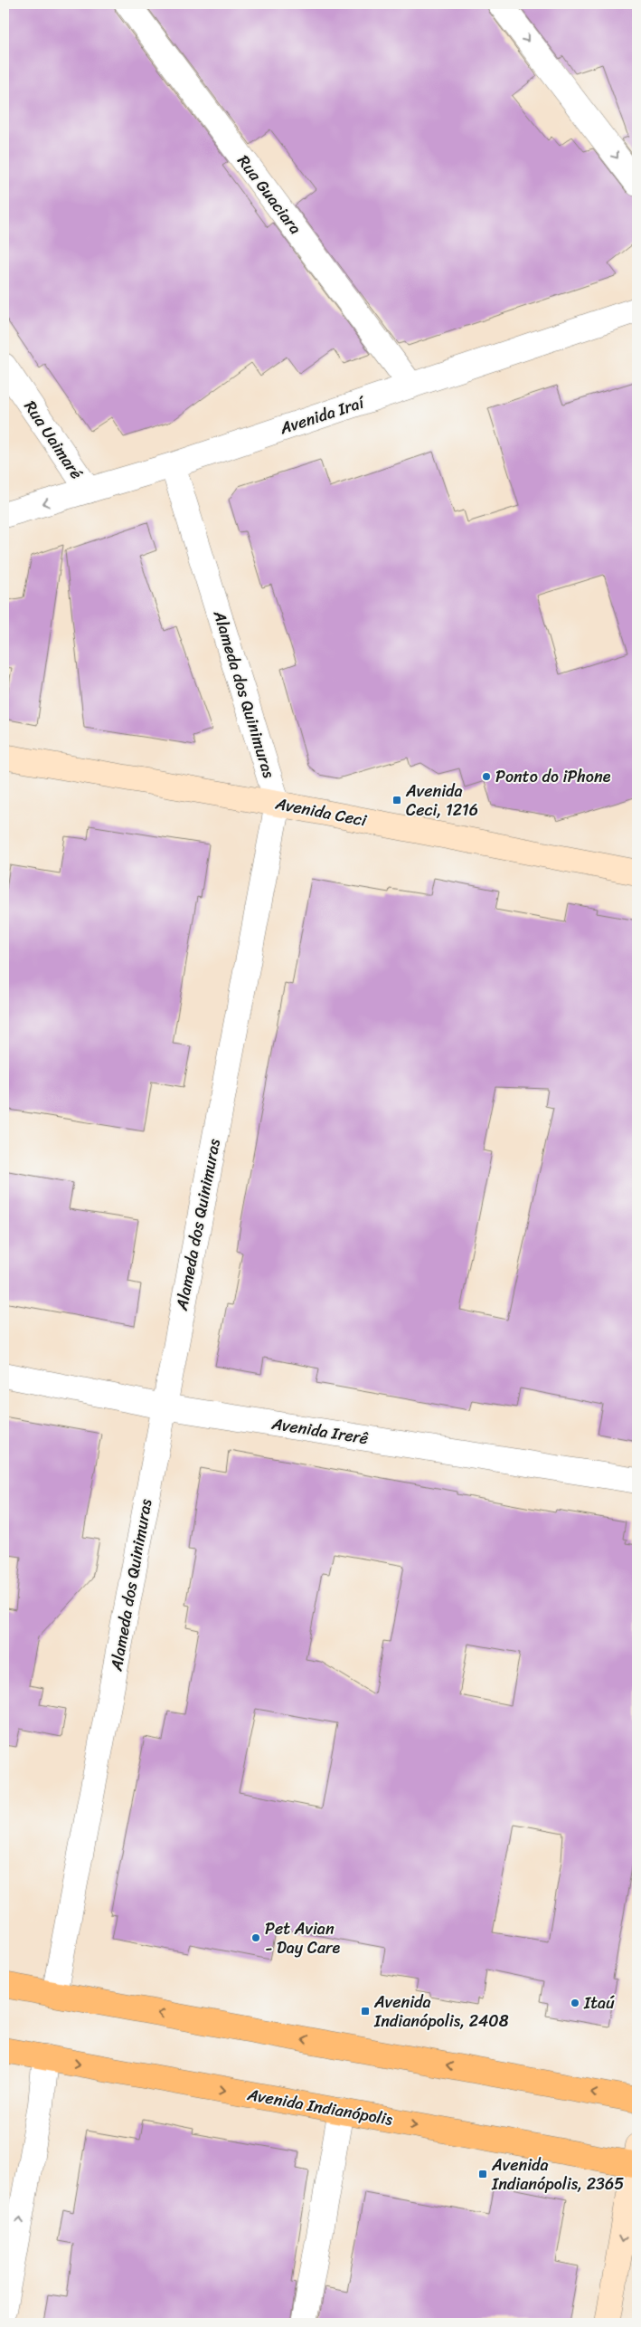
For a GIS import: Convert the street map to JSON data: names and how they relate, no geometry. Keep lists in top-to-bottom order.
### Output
{
  "streets": {
    "main road": ["Avenida Indianópolis"],
    "street": [
      "Rua Guaciara",
      "Avenida Iraí",
      "Rua Uaimaré",
      "Alameda dos Quinimuras",
      "Avenida Ceci",
      "Avenida Irerê"
    ]
  },
  "crossings": [
    ["Rua Guaciara", "Avenida Iraí"],
    ["Avenida Iraí", "Rua Uaimaré"],
    ["Avenida Iraí", "Alameda dos Quinimuras"],
    ["Alameda dos Quinimuras", "Avenida Ceci"],
    ["Alameda dos Quinimuras", "Avenida Irerê"]
  ],
  "places": {
    "other": ["Ponto do iPhone", "Pet Avian - Day Care", "Itaú"],
    "transit": ["Avenida Ceci, 1216", "Avenida Indianópolis, 2408", "Avenida Indianópolis, 2365"]
  }
}
